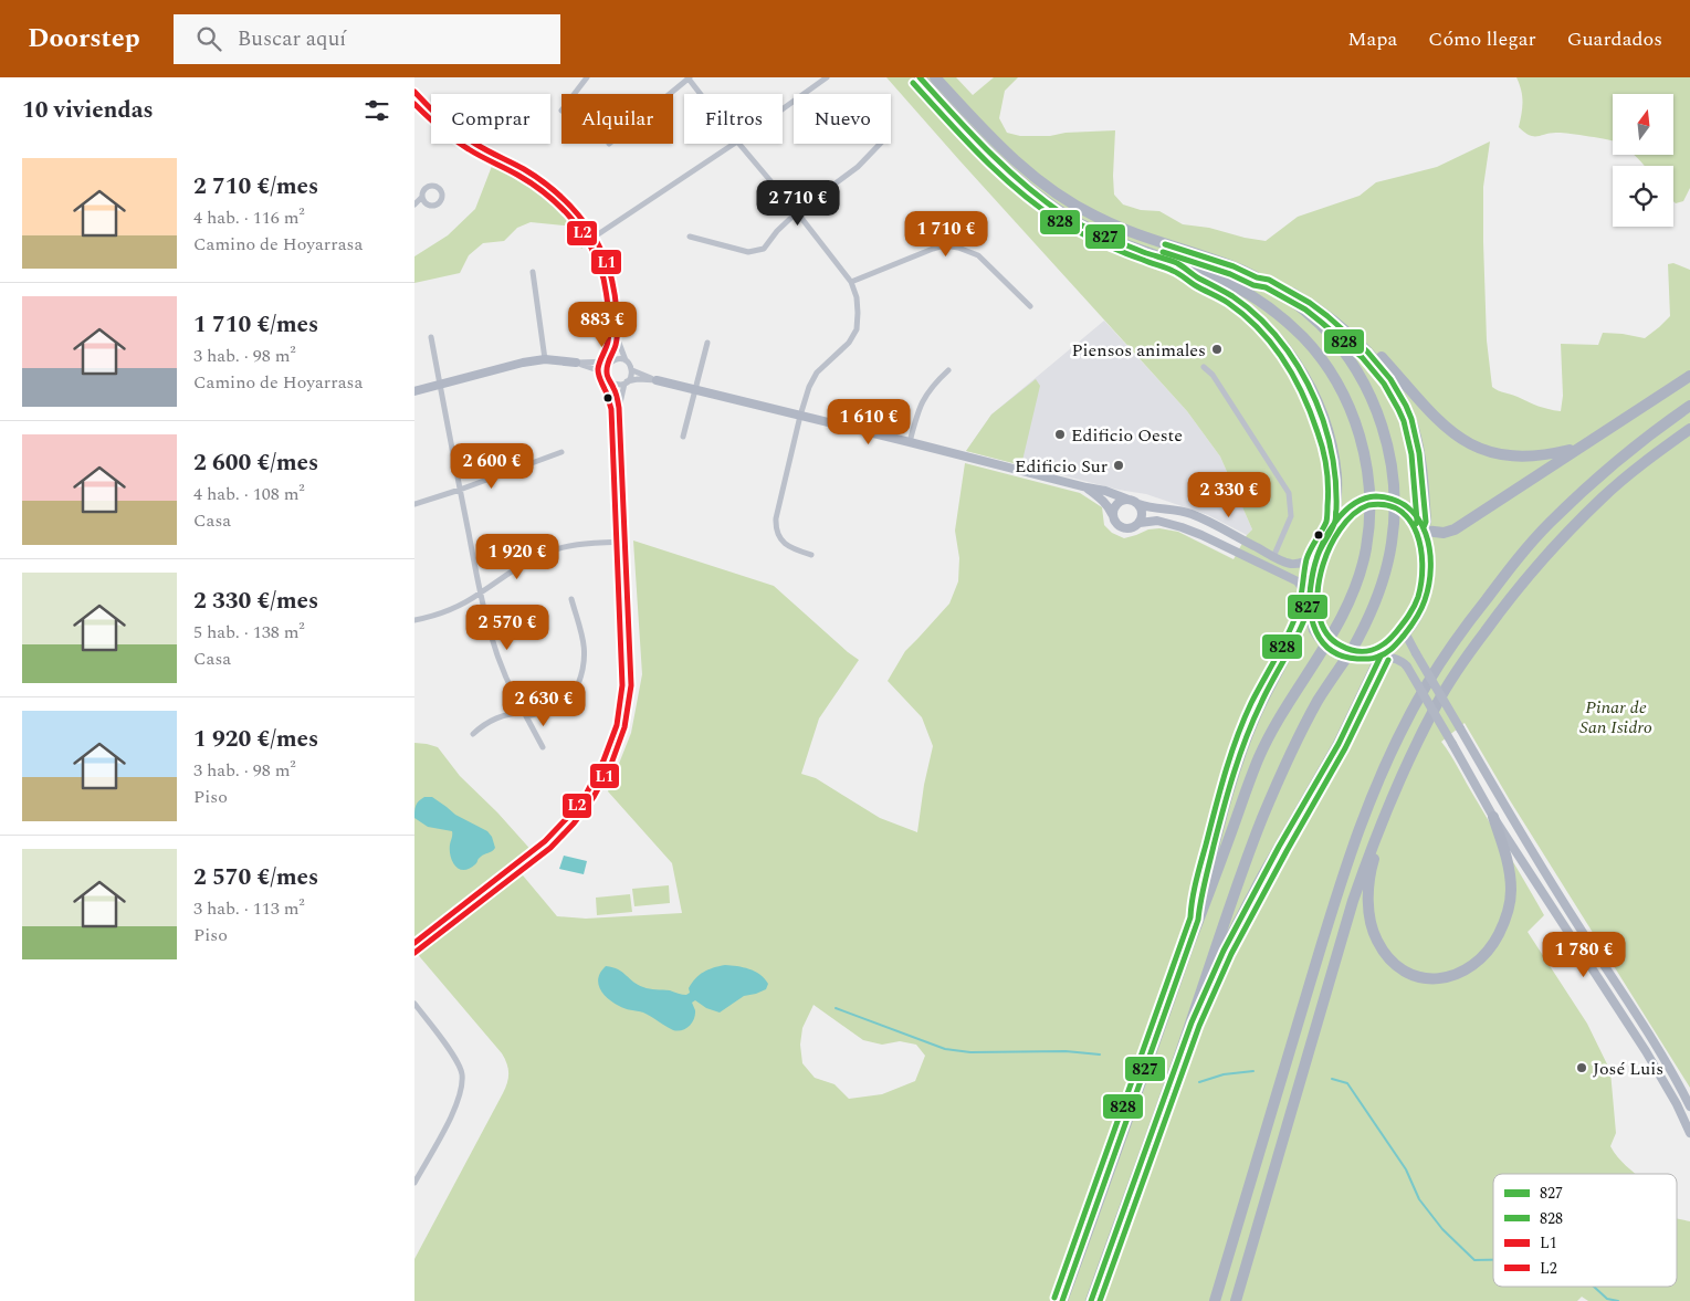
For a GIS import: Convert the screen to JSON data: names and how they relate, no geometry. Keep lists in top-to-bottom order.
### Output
{
  "parks": ["Pinar de San Isidro"],
  "places": [
    "Piensos animales",
    "Edificio Oeste",
    "Edificio Sur",
    "José Luis"
  ],
  "lines": [
    "transit line 827",
    "transit line 828",
    "transit line L1",
    "transit line L2"
  ],
  "legend": [
    "827",
    "828",
    "L1",
    "L2"
  ],
  "north": "top",
  "page": {
    "header": "Doorstep",
    "search": "Buscar aquí",
    "nav": ["Mapa", "Cómo llegar", "Guardados"],
    "heading": "10 viviendas",
    "chip": [
      "Comprar",
      "Alquilar",
      "Filtros",
      "Nuevo"
    ],
    "list": [
      {
        "name": "2 710 €/mes",
        "note": "4 hab. · 116 m² · Camino de Hoyarrasa"
      },
      {
        "name": "1 710 €/mes",
        "note": "3 hab. · 98 m² · Camino de Hoyarrasa"
      },
      {
        "name": "2 600 €/mes",
        "note": "4 hab. · 108 m² · Casa"
      },
      {
        "name": "2 330 €/mes",
        "note": "5 hab. · 138 m² · Casa"
      },
      {
        "name": "1 920 €/mes",
        "note": "3 hab. · 98 m² · Piso"
      },
      {
        "name": "2 570 €/mes",
        "note": "3 hab. · 113 m² · Piso"
      }
    ],
    "price": [
      "2 710 €",
      "1 710 €",
      "883 €",
      "1 610 €",
      "2 600 €",
      "2 330 €",
      "1 920 €",
      "2 570 €",
      "2 630 €",
      "1 780 €"
    ]
  }
}
